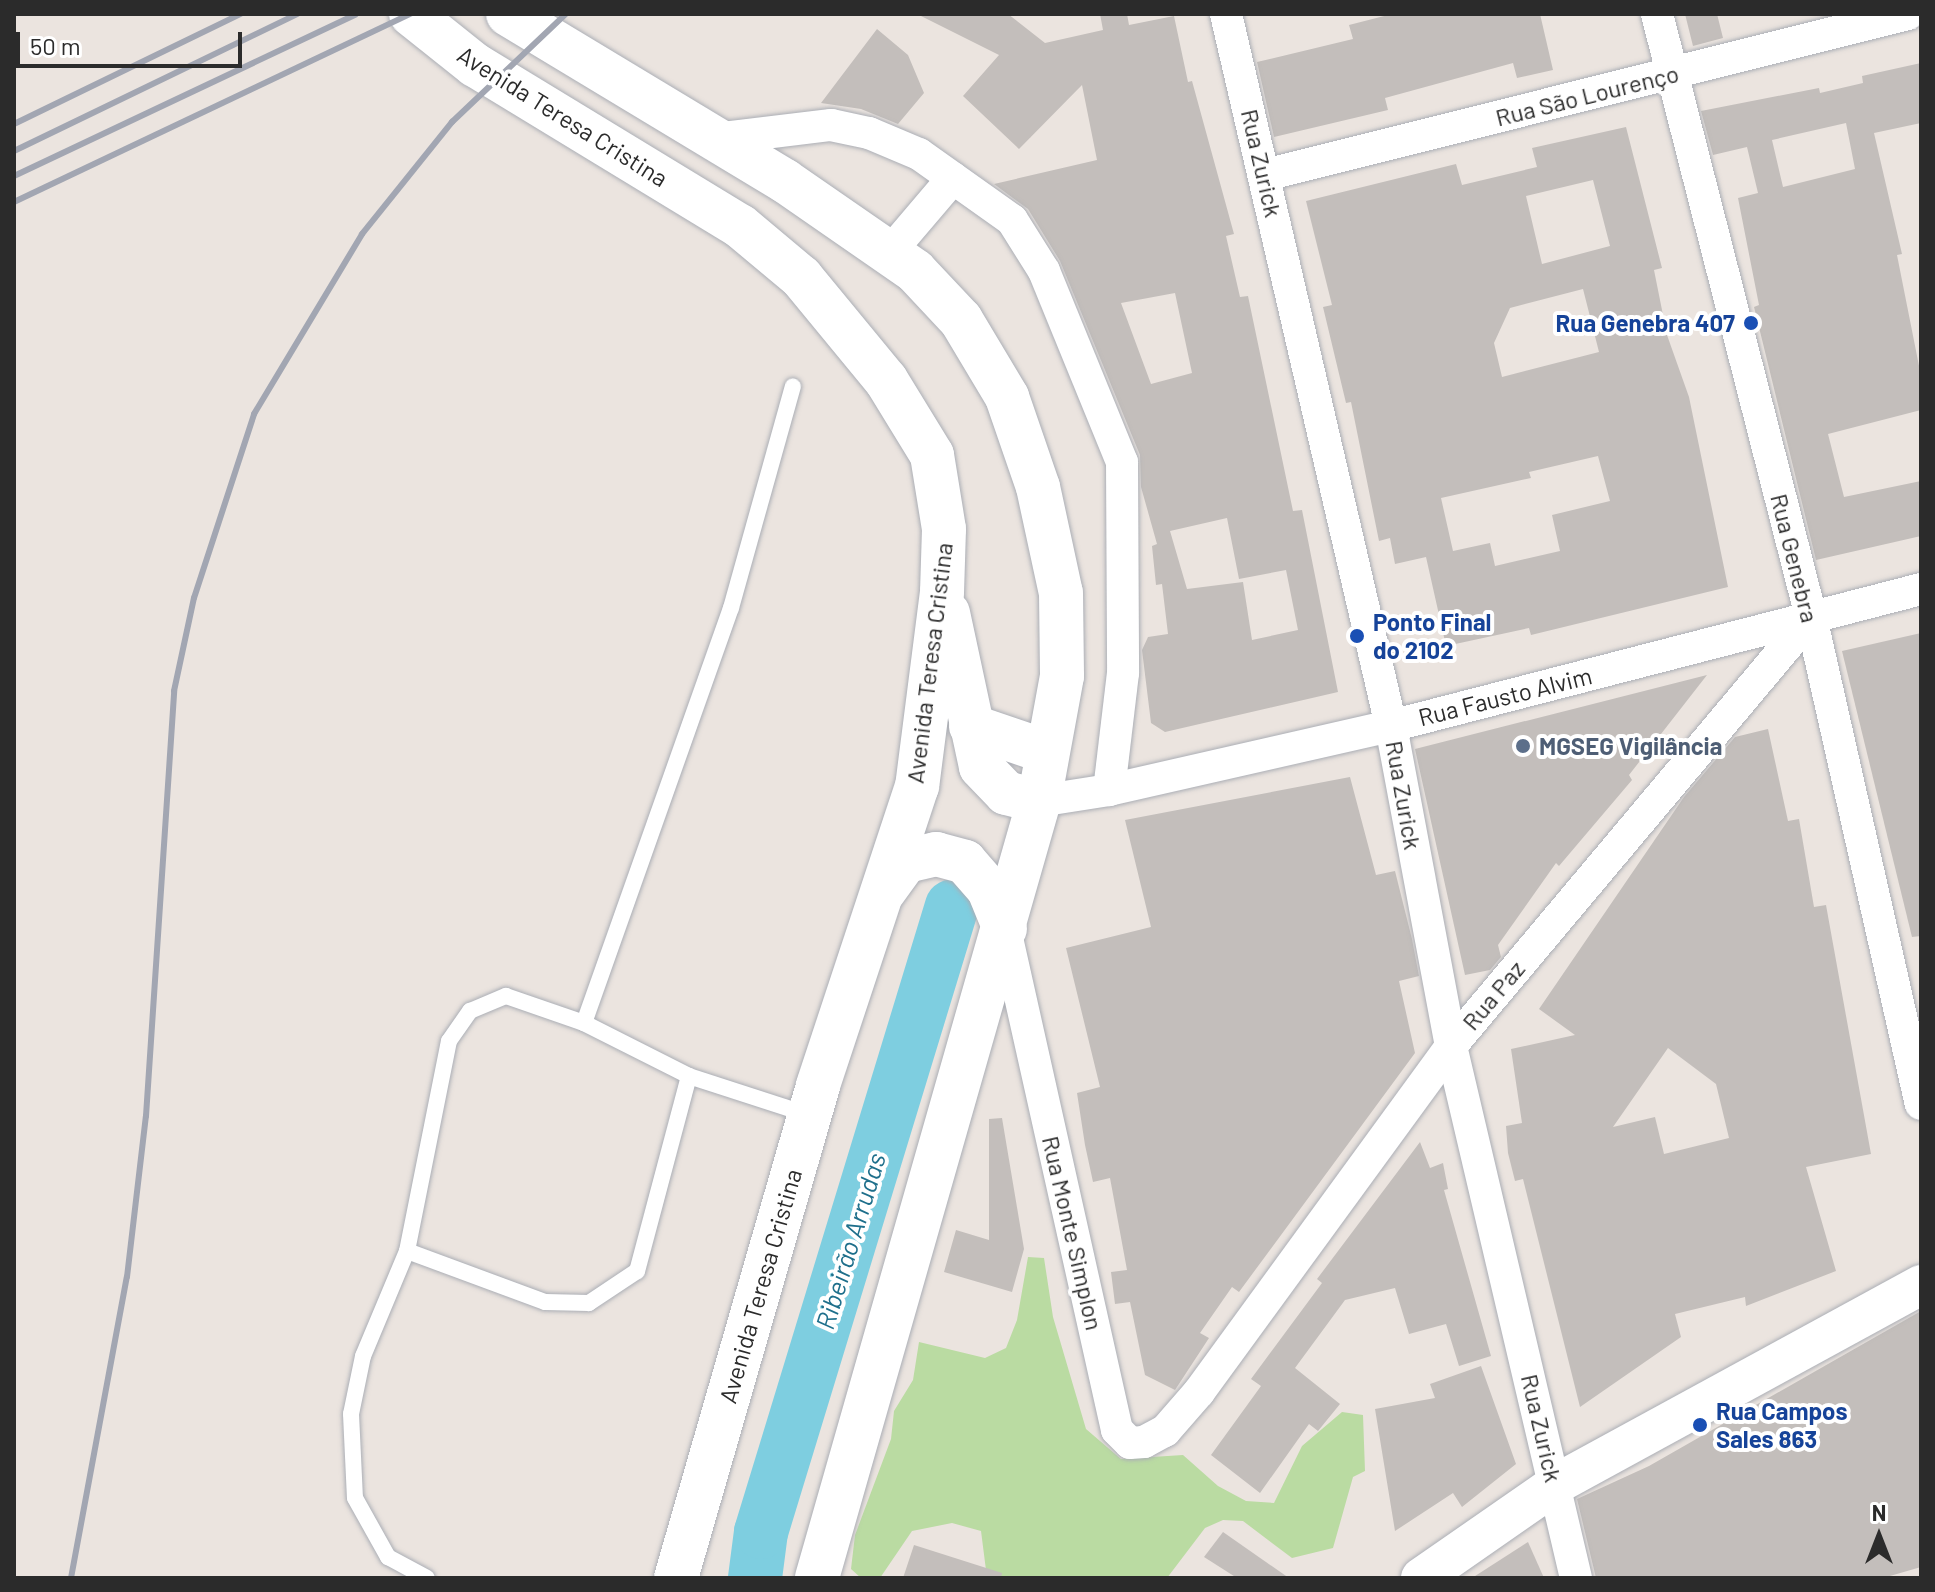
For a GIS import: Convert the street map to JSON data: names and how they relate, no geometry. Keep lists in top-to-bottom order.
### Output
{
  "streets": {
    "main road": ["Avenida Teresa Cristina"],
    "street": [
      "Rua São Lourenço",
      "Rua Zurick",
      "Rua Genebra",
      "Rua Fausto Alvim",
      "Rua Paz",
      "Rua Monte Simplon"
    ]
  },
  "crossings": [
    ["Rua São Lourenço", "Rua Zurick"],
    ["Rua São Lourenço", "Rua Genebra"],
    ["Rua Zurick", "Rua Fausto Alvim"],
    ["Rua Zurick", "Rua Paz"],
    ["Rua Genebra", "Rua Fausto Alvim"],
    ["Rua Genebra", "Rua Paz"],
    ["Rua Fausto Alvim", "Rua Paz"],
    ["Rua Paz", "Rua Monte Simplon"]
  ],
  "water": ["Ribeirão Arrudas"],
  "places": [
    "Rua Genebra 407",
    "Ponto Final do 2102",
    "MGSEG Vigilância",
    "Rua Campos Sales 863"
  ],
  "scale_bar": "50 m",
  "north": "top"
}
